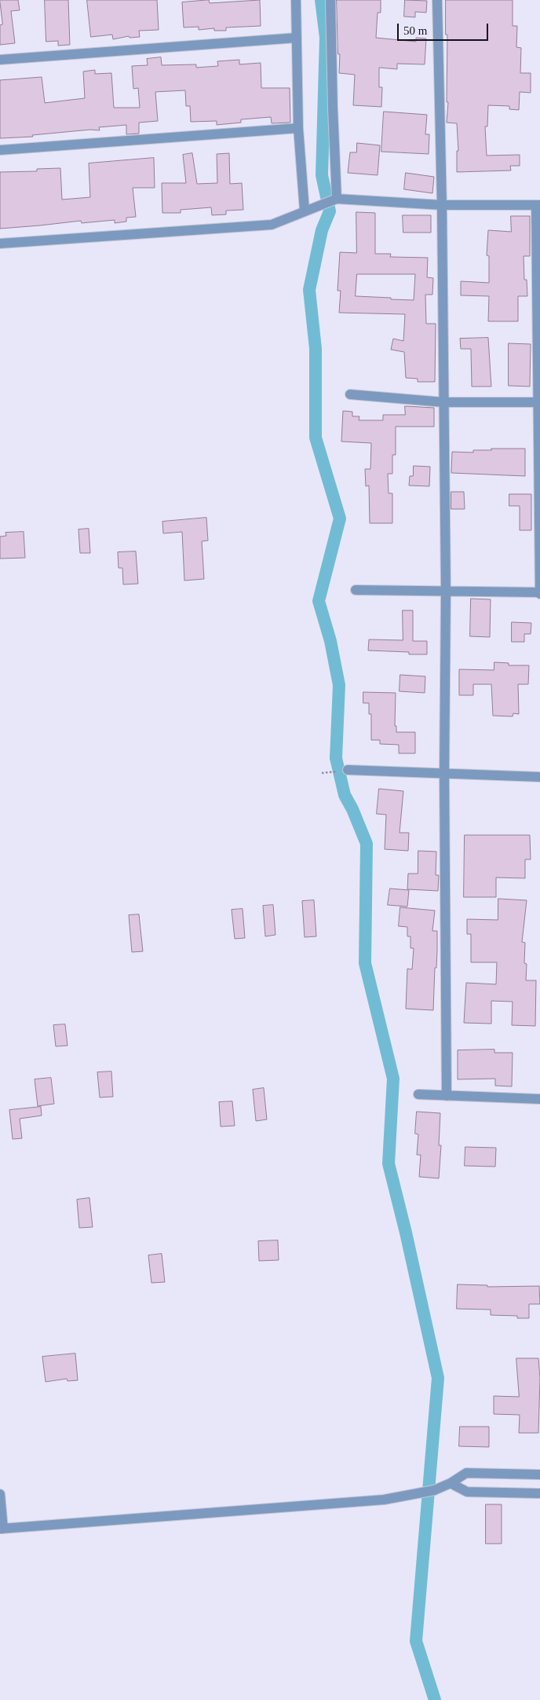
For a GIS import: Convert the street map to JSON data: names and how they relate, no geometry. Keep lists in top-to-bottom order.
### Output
{
  "scale_bar": "50 m"
}
